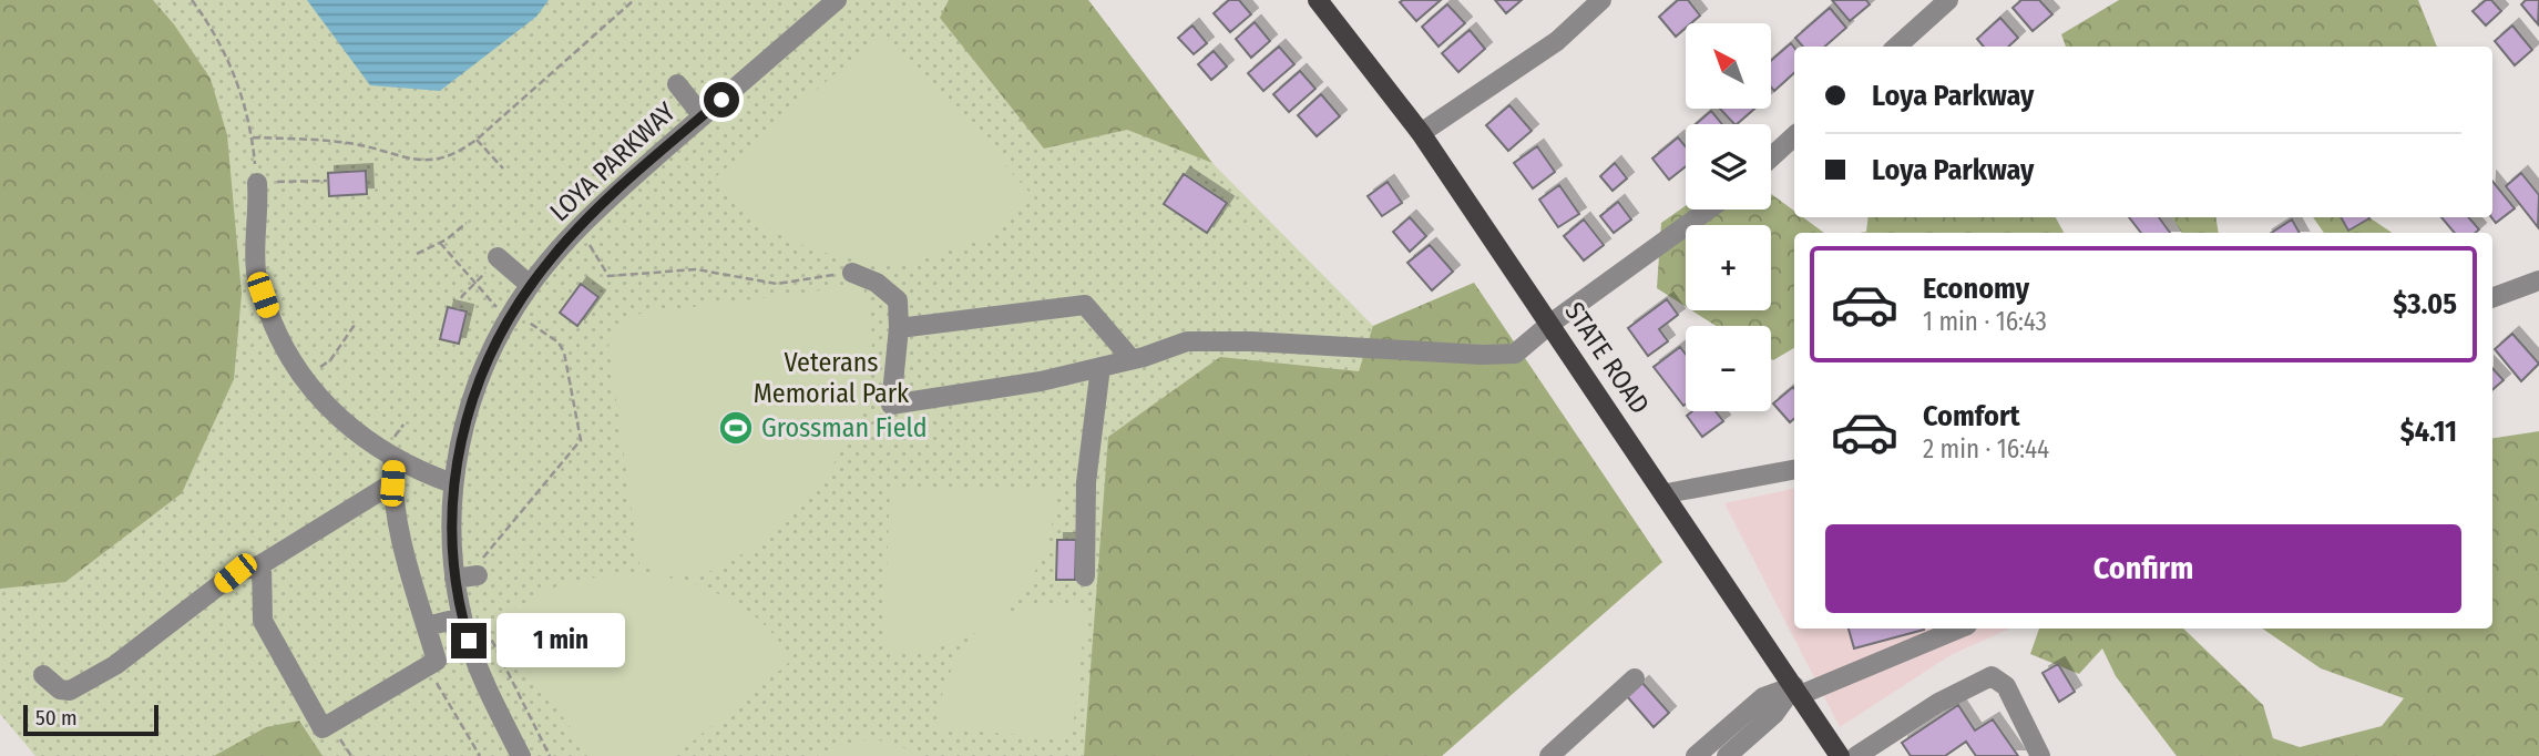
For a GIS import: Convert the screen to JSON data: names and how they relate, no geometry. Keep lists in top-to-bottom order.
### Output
{
  "streets": {
    "main road": ["STATE ROAD"],
    "street": ["LOYA PARKWAY"]
  },
  "parks": ["Veterans Memorial Park"],
  "places": {
    "sports": ["Grossman Field"]
  },
  "scale_bar": "50 m",
  "north": "top left",
  "page": {
    "map_buttons": ["+", "−"],
    "banner": ["Loya Parkway", "Loya Parkway"],
    "list": [
      {
        "name": "Economy",
        "note": "1 min · 16:43",
        "value": "$3.05"
      },
      {
        "name": "Comfort",
        "note": "2 min · 16:44",
        "value": "$4.11"
      }
    ],
    "buttons": "Confirm",
    "bubble": "1 min",
    "scale": "50 m"
  }
}
